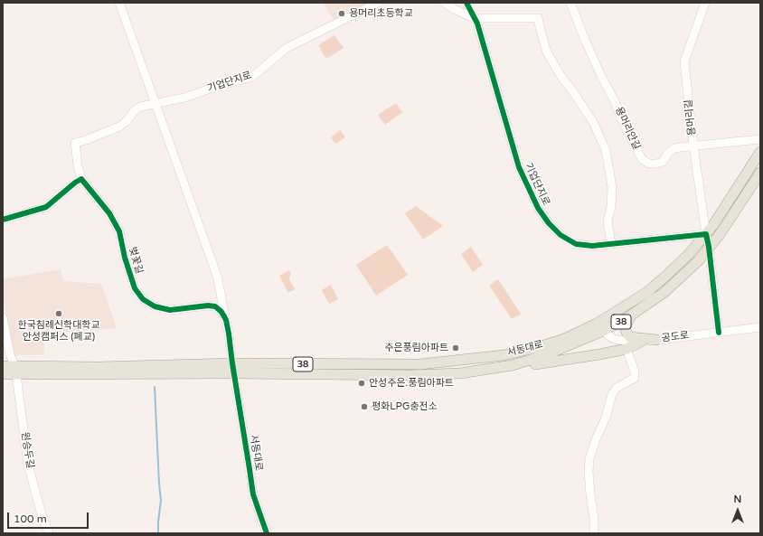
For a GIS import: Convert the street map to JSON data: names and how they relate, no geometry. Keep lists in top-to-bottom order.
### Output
{
  "streets": {
    "main road": ["38", "서동대로"],
    "street": [
      "기업단지로",
      "용머리길",
      "용머리안길",
      "벚꽃길",
      "공도로",
      "원승두길"
    ]
  },
  "crossings": [
    ["기업단지로", "용머리길"],
    ["기업단지로", "벚꽃길"],
    ["기업단지로", "서동대로"],
    ["용머리길", "용머리안길"],
    ["용머리길", "서동대로"],
    ["벚꽃길", "서동대로"],
    ["공도로", "서동대로"],
    ["서동대로", "원승두길"]
  ],
  "places": [
    "용머리초등학교",
    "한국침례신학대학교 안성캠퍼스 (폐교)",
    "주은풍림아파트",
    "안성주은.풍림아파트",
    "평화LPG충전소"
  ],
  "scale_bar": "100 m",
  "north": "top"
}
